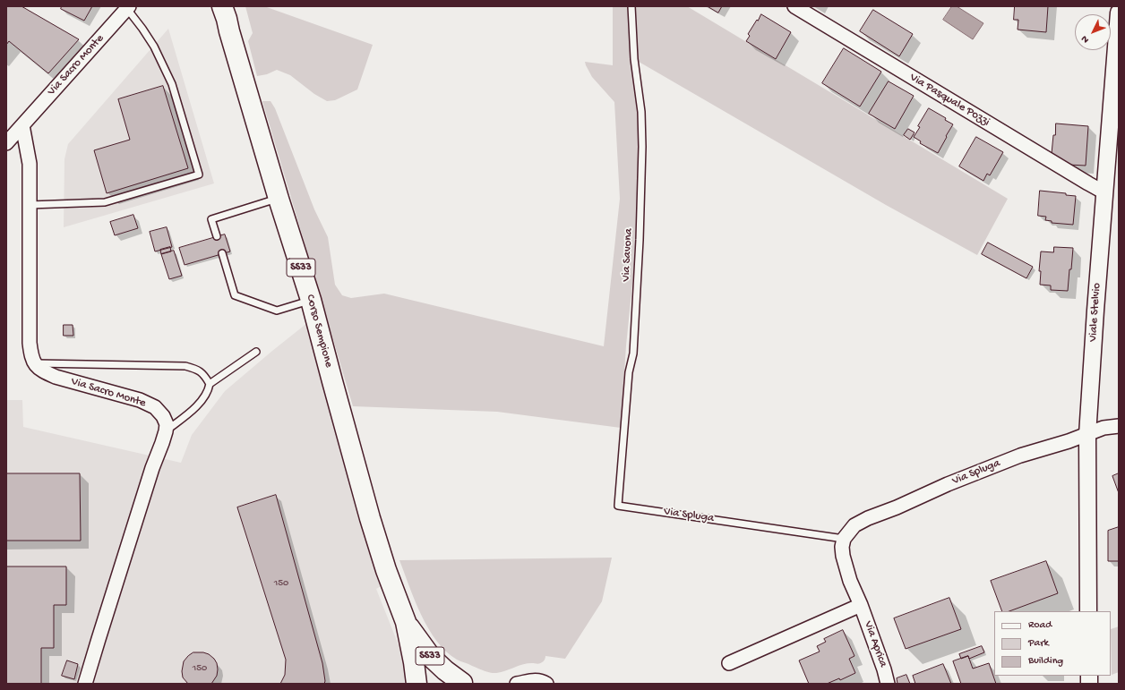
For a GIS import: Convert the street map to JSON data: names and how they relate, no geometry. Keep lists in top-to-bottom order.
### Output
{
  "streets": {
    "main road": ["SS33", "Corso Sempione"],
    "street": [
      "Via Sacro Monte",
      "Via Pasquale Pozzi",
      "Viale Stelvio",
      "Via Spluga",
      "Via Aprica"
    ],
    "lane": ["Via Savona"]
  },
  "crossings": [
    ["Via Pasquale Pozzi", "Viale Stelvio"],
    ["Via Savona", "Via Spluga"],
    ["Viale Stelvio", "Via Spluga"]
  ],
  "house_numbers": ["150", "150"],
  "legend": ["Road", "Park", "Building"],
  "north": "bottom left"
}
